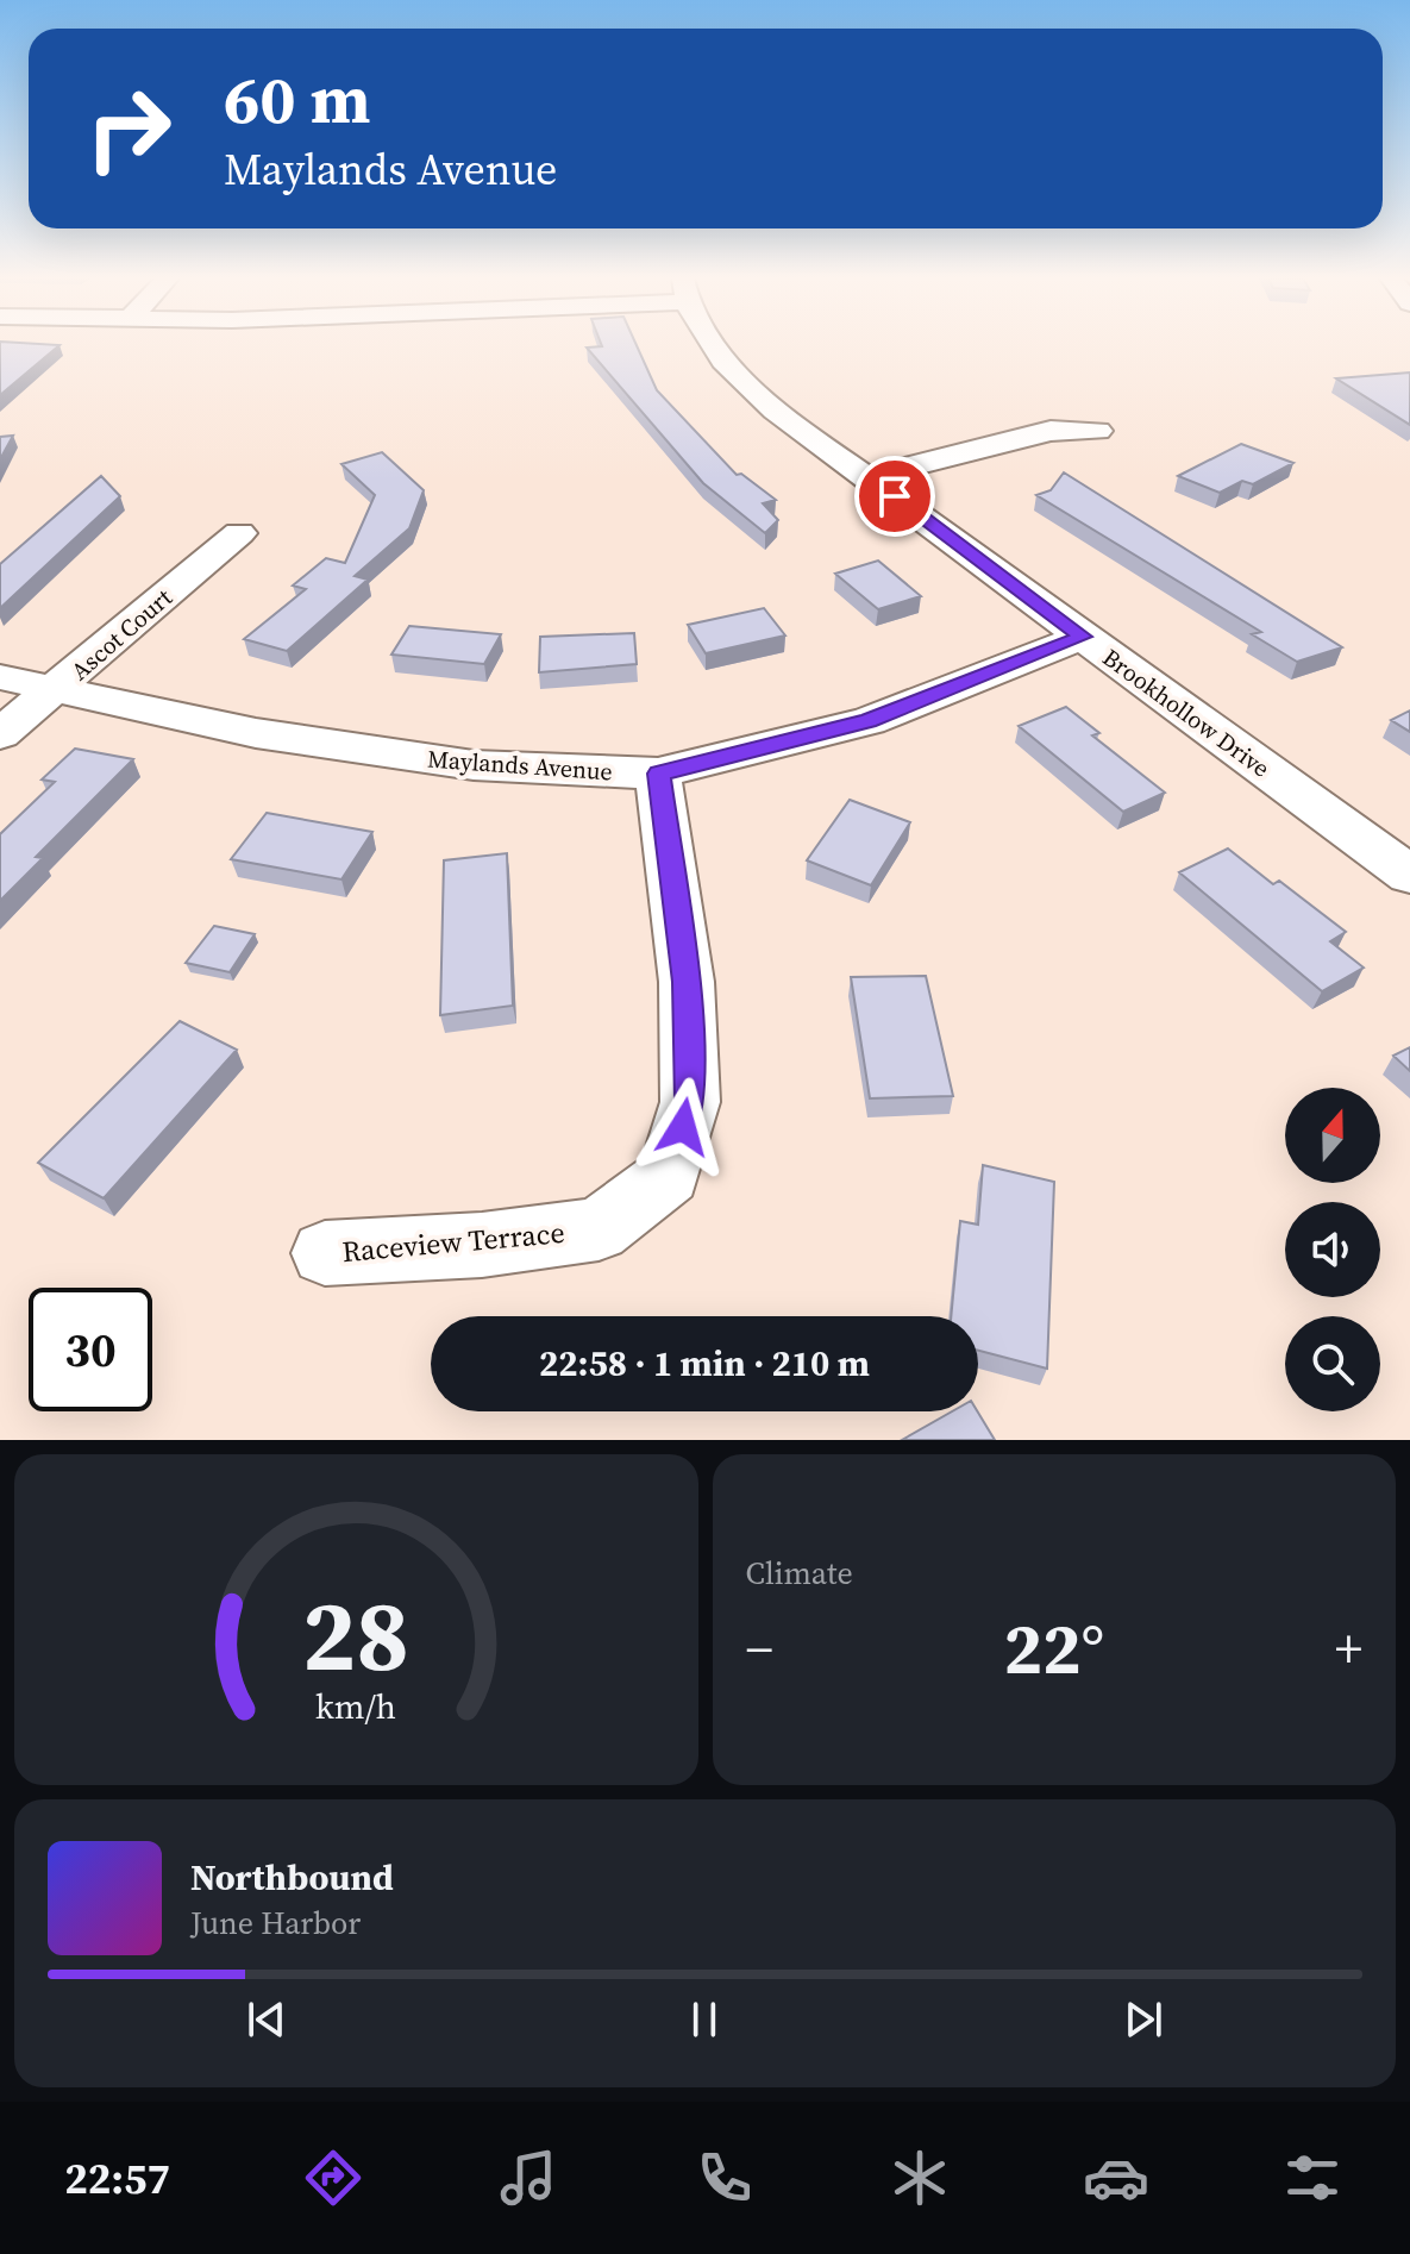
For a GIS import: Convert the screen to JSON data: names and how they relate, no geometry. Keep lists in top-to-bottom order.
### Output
{
  "streets": {
    "street": [
      "Ascot Court",
      "Brookhollow Drive",
      "Maylands Avenue",
      "Raceview Terrace"
    ]
  },
  "crossings": [
    ["Ascot Court", "Maylands Avenue"],
    ["Brookhollow Drive", "Maylands Avenue"],
    ["Maylands Avenue", "Raceview Terrace"]
  ],
  "north": "top",
  "page": {
    "turn": ["60 m", "Maylands Avenue"],
    "limit": "30",
    "trip": "22:58 · 1 min · 210 m",
    "tile": "Climate",
    "heat": ["−", "22°", "+"],
    "song": ["Northbound", "June Harbor"],
    "tabs": "22:57",
    "gauge": ["28", "km/h"]
  }
}
